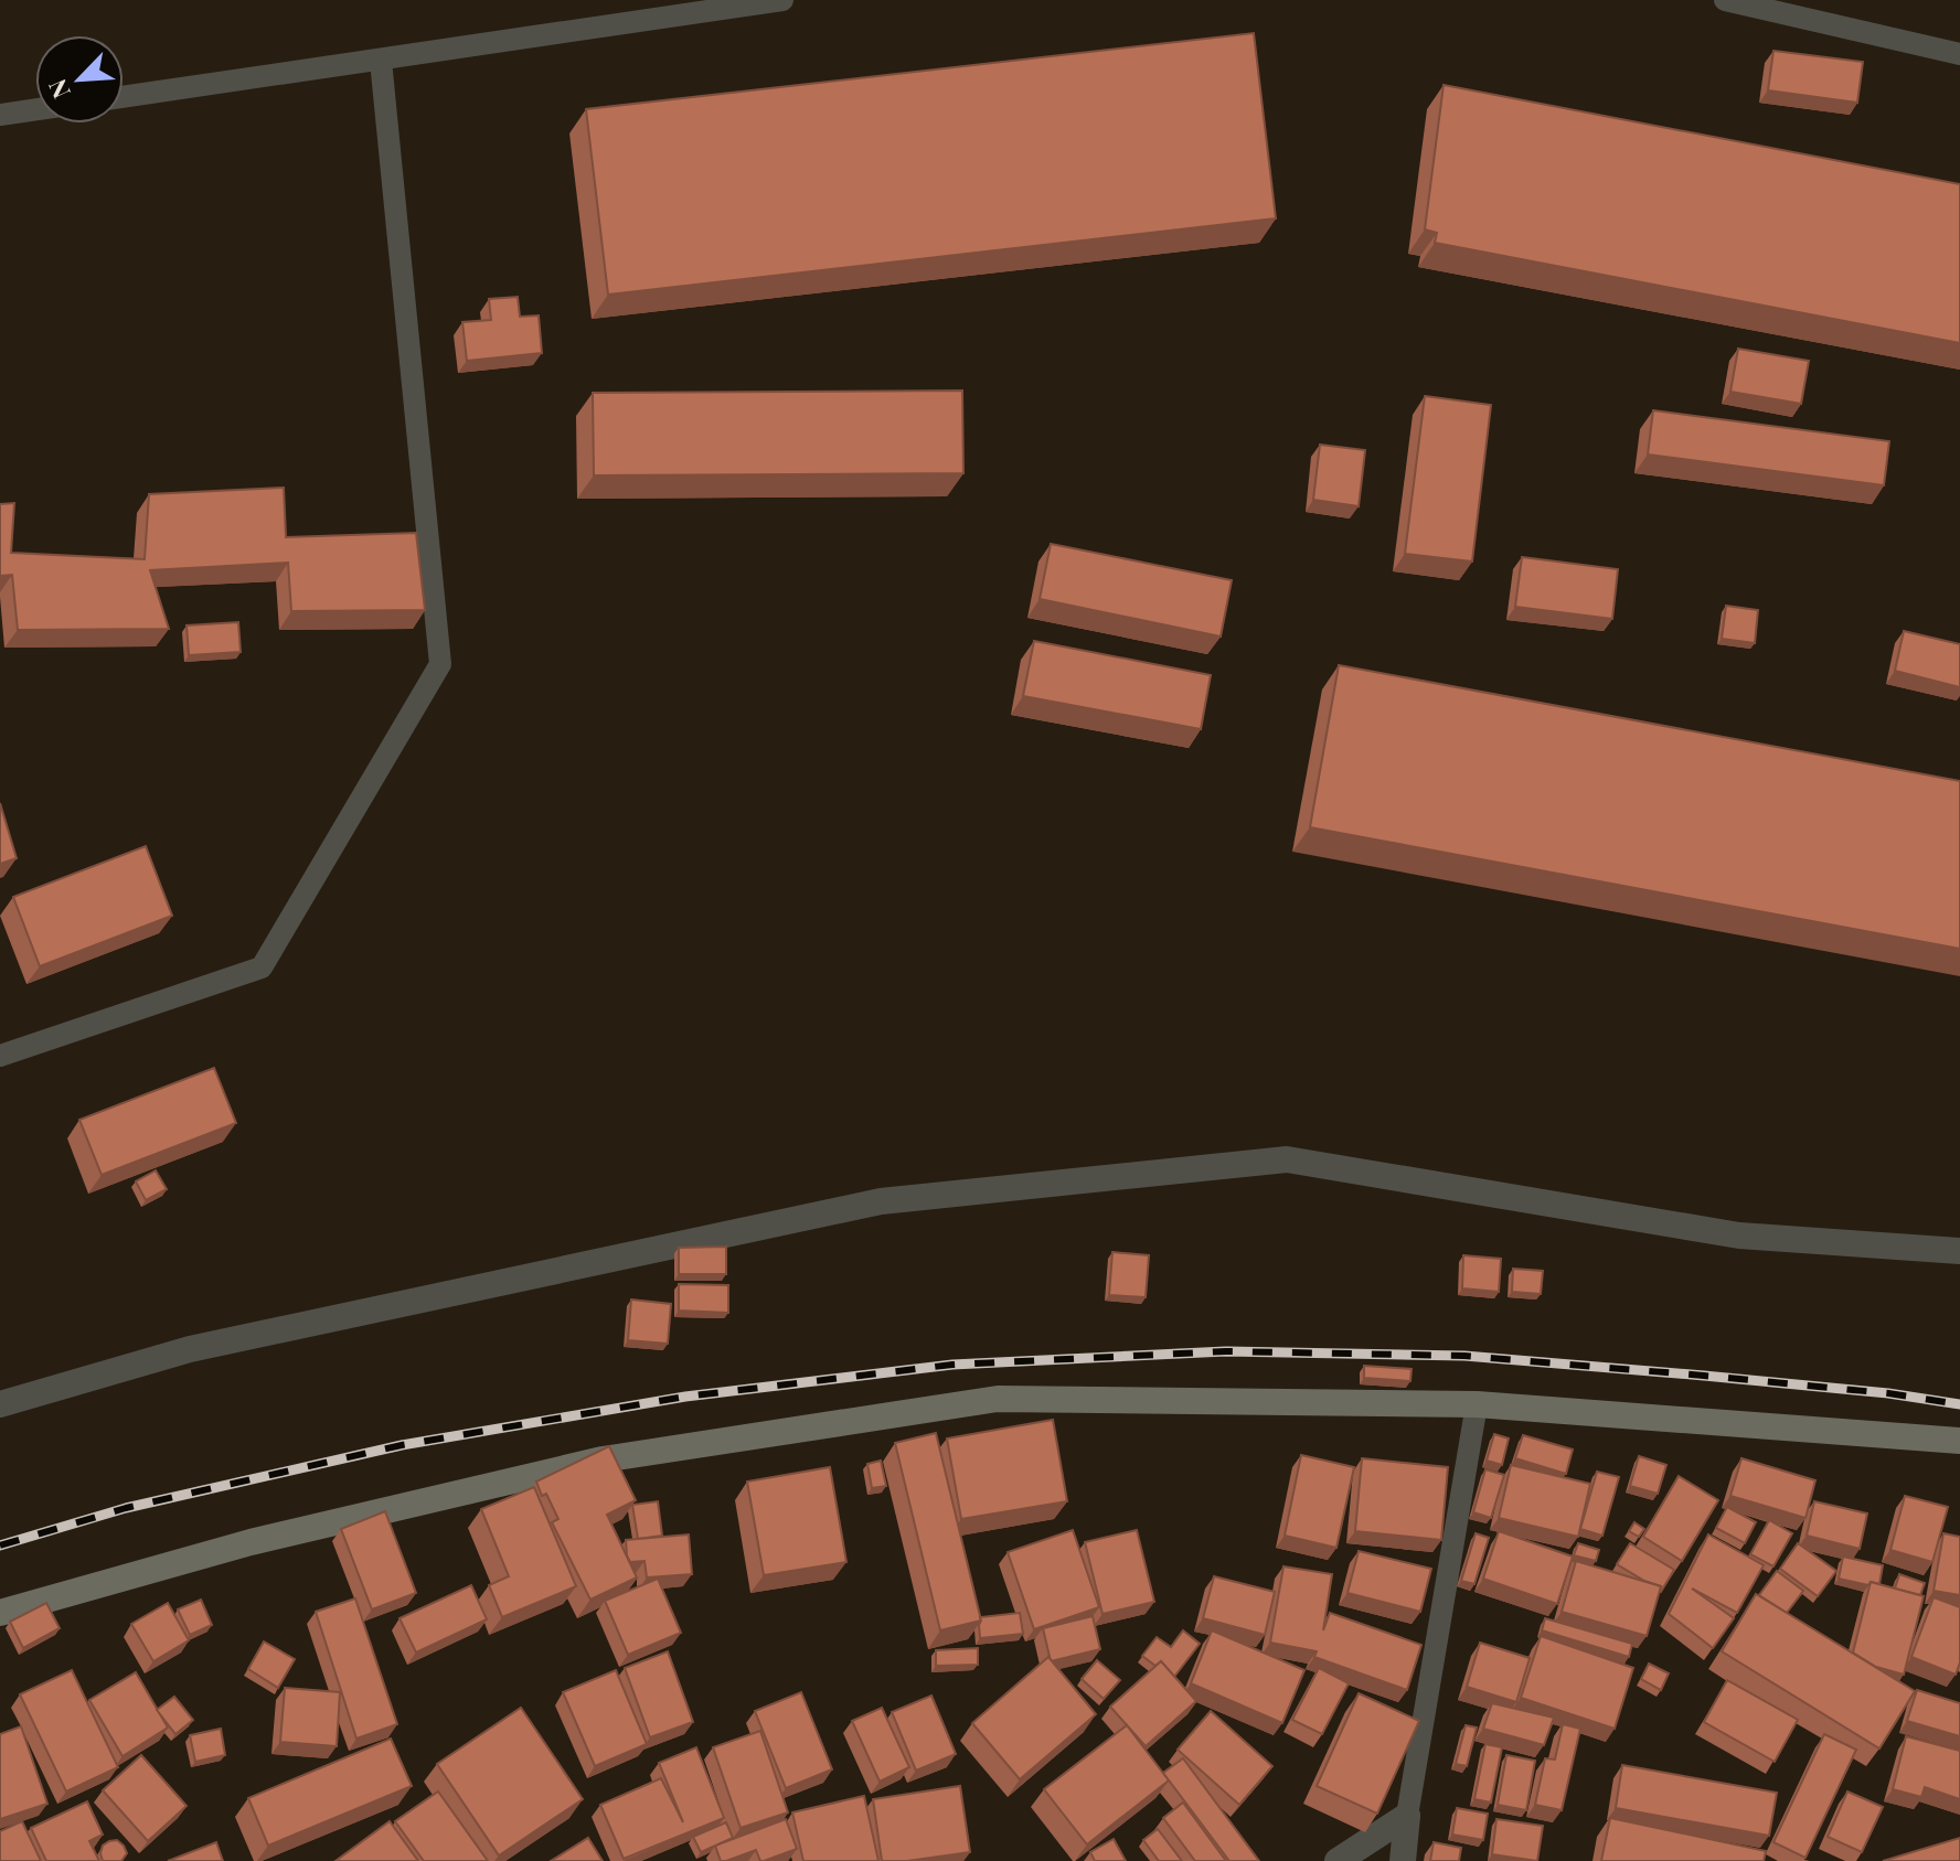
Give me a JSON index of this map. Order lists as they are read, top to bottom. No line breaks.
{"north":"bottom left"}
